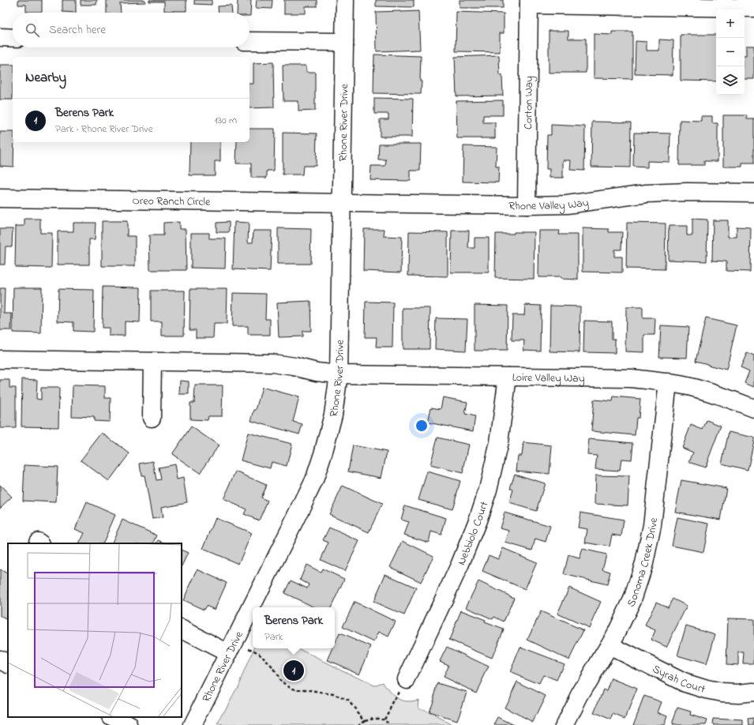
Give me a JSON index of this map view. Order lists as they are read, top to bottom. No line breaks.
{"streets":{"street":["Corton Way","Rhone River Drive","Oreo Ranch Circle","Rhone Valley Way","Loire Valley Way","Nebbiolo Court","Sonoma Creek Drive","Syrah Court"]},"crossings":[["Corton Way","Rhone Valley Way"],["Rhone River Drive","Oreo Ranch Circle"],["Rhone River Drive","Rhone Valley Way"],["Rhone River Drive","Loire Valley Way"],["Oreo Ranch Circle","Rhone Valley Way"],["Loire Valley Way","Nebbiolo Court"],["Loire Valley Way","Sonoma Creek Drive"],["Sonoma Creek Drive","Syrah Court"]],"page":{"map_buttons":["+","−"],"search":"Search here","heading":"Nearby","list":[{"mark":"1","name":"Berens Park","note":"Park · Rhone River Drive","value":"130 m"}],"popup":["Berens Park","Park"],"pins":"1"}}
